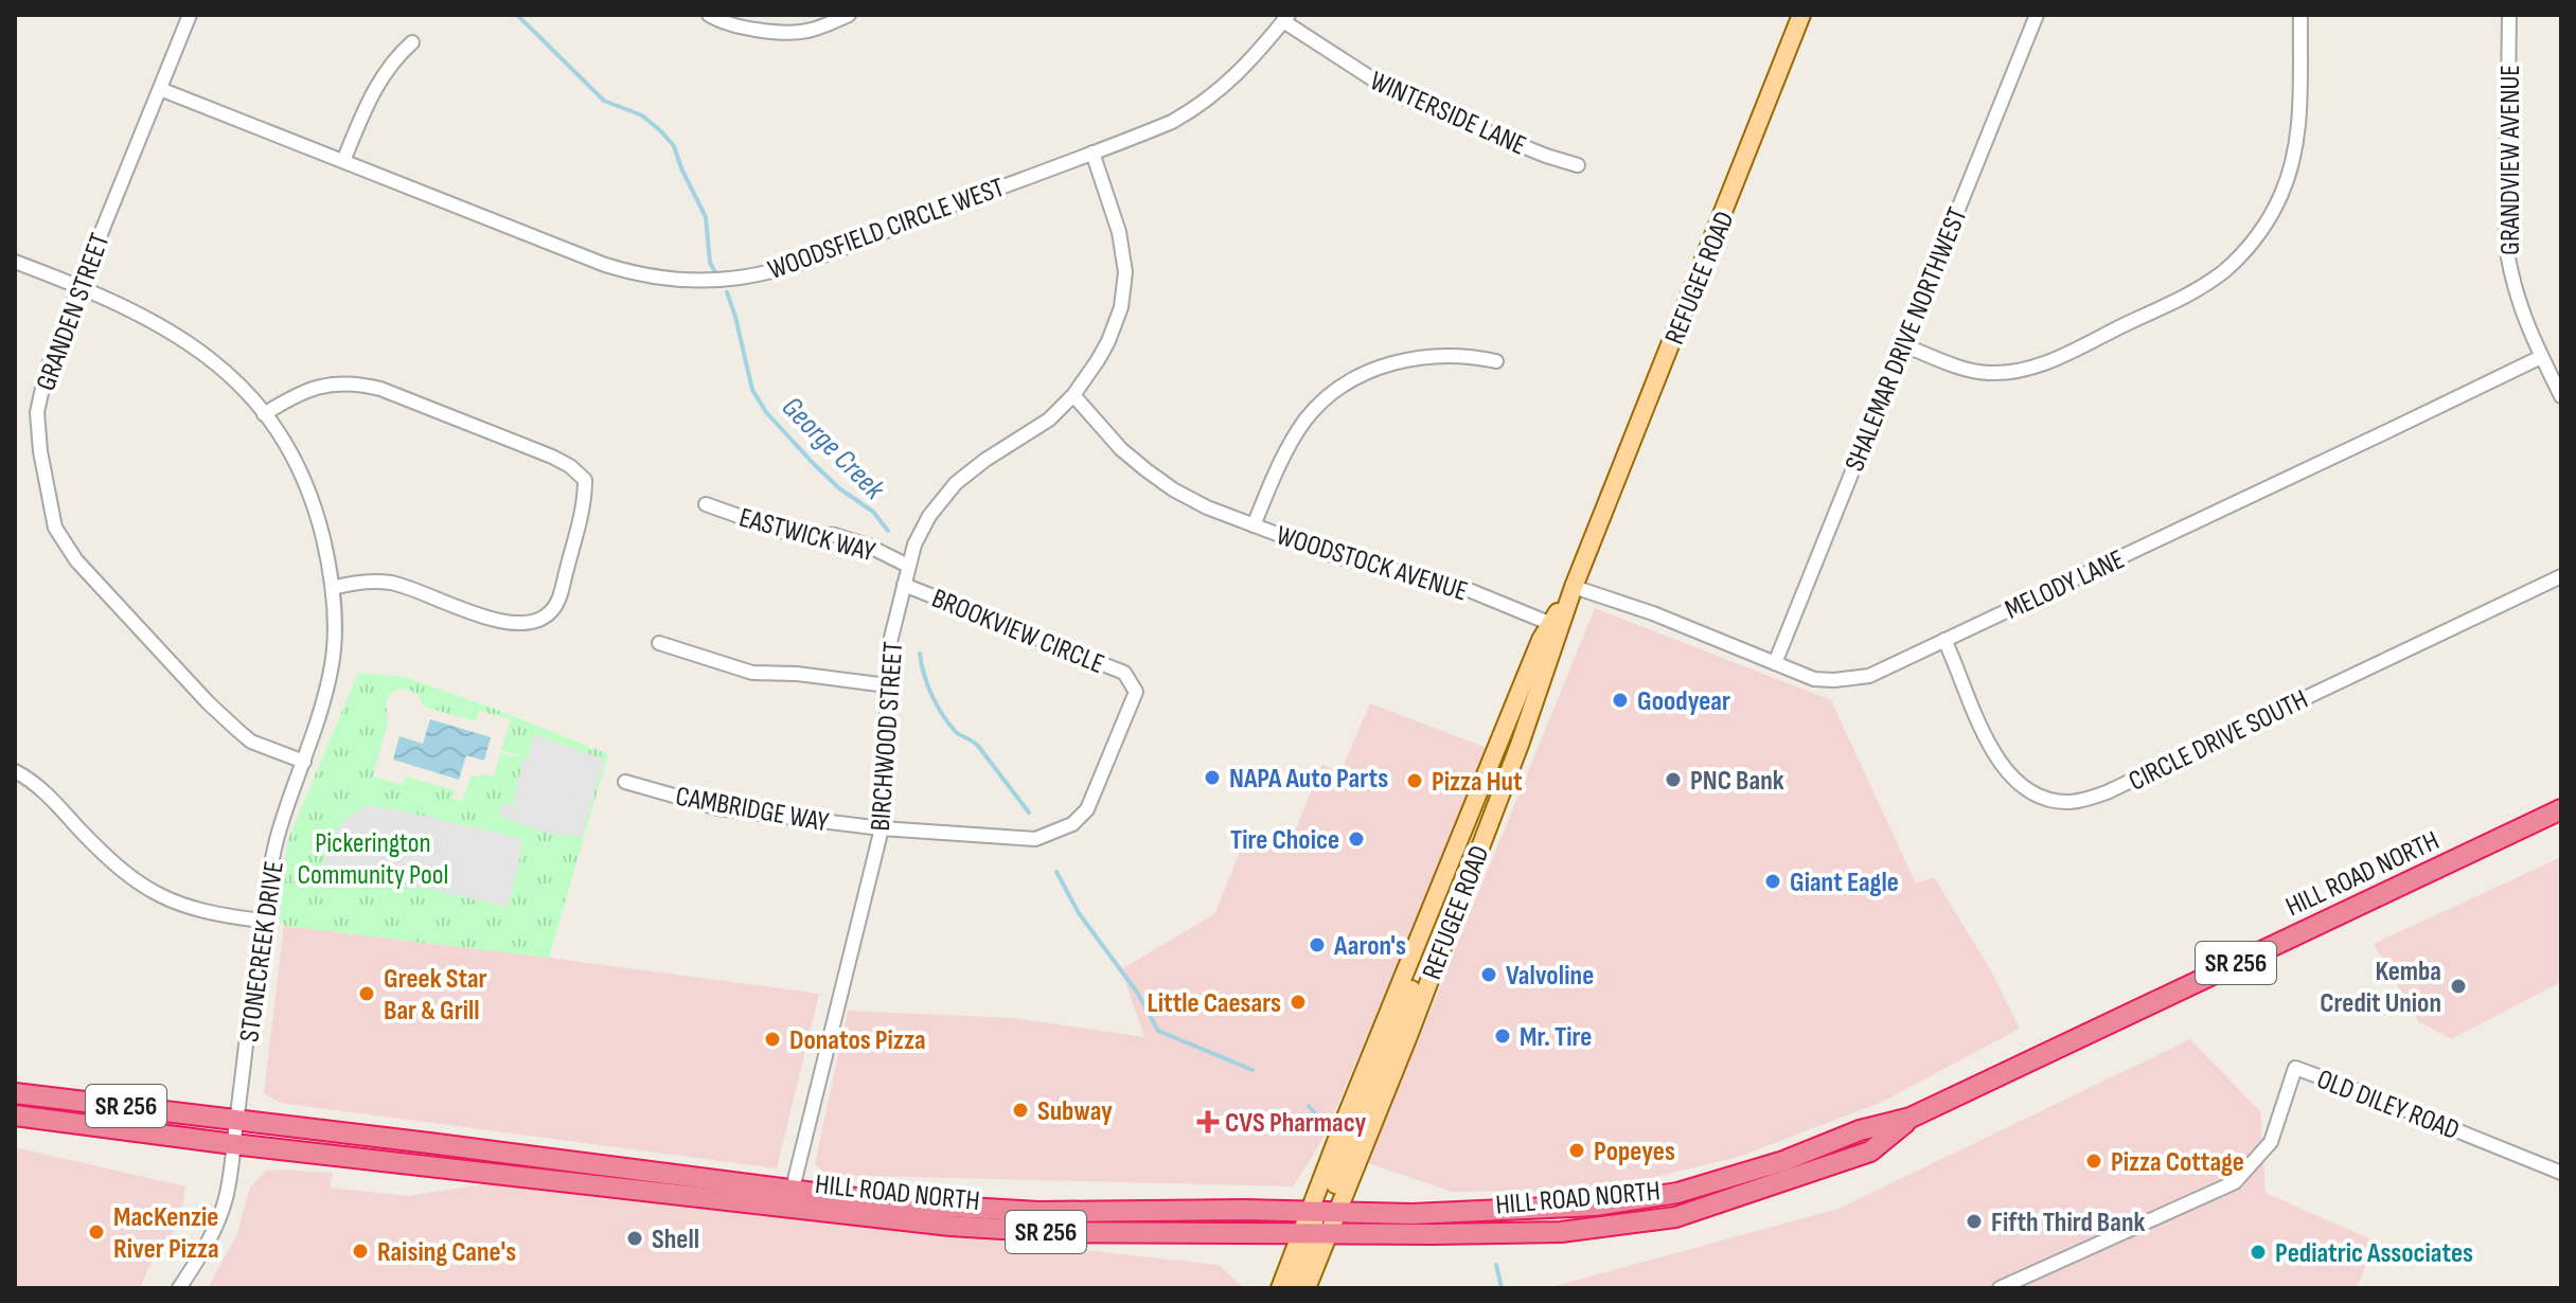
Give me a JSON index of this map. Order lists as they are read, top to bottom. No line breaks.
{"streets":{"highway":["HILL ROAD NORTH","SR 256"],"main road":["REFUGEE ROAD"],"street":["WINTERSIDE LANE","GRANDVIEW AVENUE","WOODSFIELD CIRCLE WEST","GRANDEN STREET","SHALEMAR DRIVE NORTHWEST","EASTWICK WAY","WOODSTOCK AVENUE","MELODY LANE","BROOKVIEW CIRCLE","BIRCHWOOD STREET","CIRCLE DRIVE SOUTH","CAMBRIDGE WAY","STONECREEK DRIVE","OLD DILEY ROAD"]},"crossings":[["WINTERSIDE LANE","WOODSFIELD CIRCLE WEST"],["GRANDVIEW AVENUE","MELODY LANE"],["WOODSFIELD CIRCLE WEST","GRANDEN STREET"],["WOODSFIELD CIRCLE WEST","BIRCHWOOD STREET"],["REFUGEE ROAD","WOODSTOCK AVENUE"],["REFUGEE ROAD","MELODY LANE"],["REFUGEE ROAD","HILL ROAD NORTH"],["GRANDEN STREET","STONECREEK DRIVE"],["SHALEMAR DRIVE NORTHWEST","MELODY LANE"],["EASTWICK WAY","BIRCHWOOD STREET"],["WOODSTOCK AVENUE","BIRCHWOOD STREET"],["MELODY LANE","CIRCLE DRIVE SOUTH"],["BROOKVIEW CIRCLE","BIRCHWOOD STREET"],["BROOKVIEW CIRCLE","CAMBRIDGE WAY"],["BIRCHWOOD STREET","CAMBRIDGE WAY"],["BIRCHWOOD STREET","HILL ROAD NORTH"],["HILL ROAD NORTH","STONECREEK DRIVE"]],"water":["George Creek"],"parks":["Pickerington Community Pool"],"places":{"other":["Goodyear","NAPA Auto Parts","PNC Bank","Pizza Hut","Tire Choice","Giant Eagle","Aaron's","Valvoline","Kemba Credit Union","Greek Star Bar & Grill","Little Caesars","Mr. Tire","Donatos Pizza","Subway","Popeyes","Pizza Cottage","Fifth Third Bank","MacKenzie River Pizza","Shell","Raising Cane's","Pediatric Associates"],"health":["CVS Pharmacy"]}}
